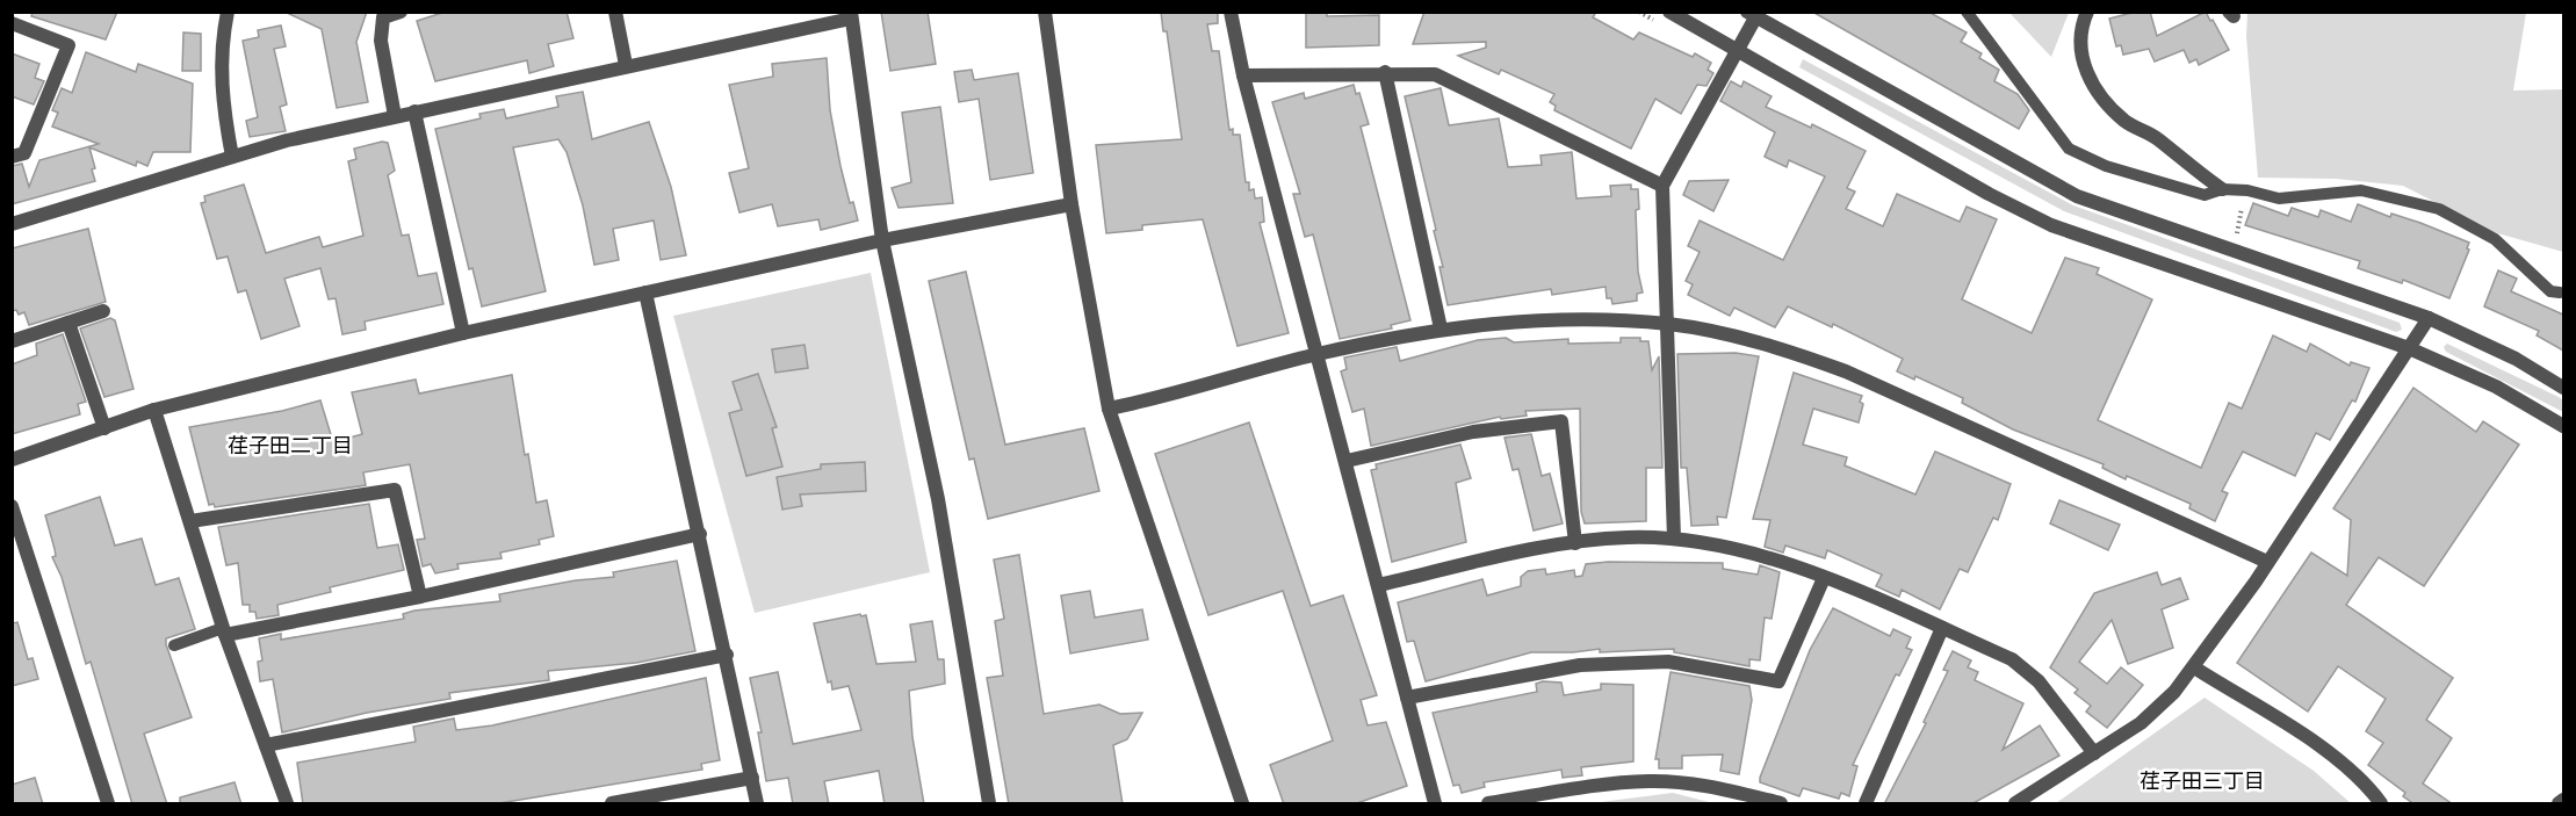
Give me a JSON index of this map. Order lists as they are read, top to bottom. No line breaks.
{"districts":["荏子田二丁目","荏子田三丁目"]}
